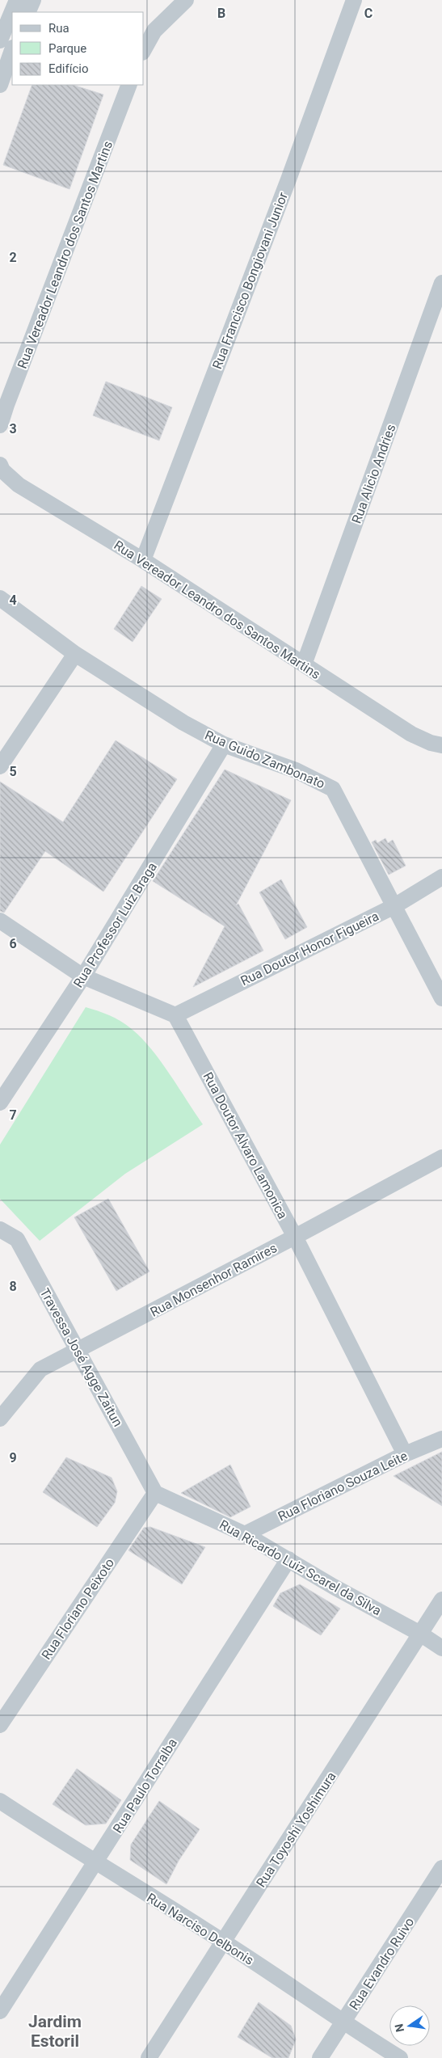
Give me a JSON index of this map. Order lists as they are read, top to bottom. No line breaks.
{"streets":{"street":["Rua Vereador Leandro dos Santos Martins","Rua Francisco Bongiovani Junior","Rua Alicio Andries","Rua Guido Zambonato","Rua Professor Luiz Braga","Rua Doutor Honor Figueira","Rua Doutor Alvaro Lamonica","Rua Monsenhor Ramires","Travessa José Agge Zaitun","Rua Floriano Souza Leite","Rua Ricardo Luiz Scarel da Silva","Rua Floriano Peixoto","Rua Paulo Torralba","Rua Toyoshi Yoshimura","Rua Narciso Delbonis","Rua Evandro Ruivo"]},"crossings":[["Rua Vereador Leandro dos Santos Martins","Rua Francisco Bongiovani Junior"],["Rua Vereador Leandro dos Santos Martins","Rua Alicio Andries"],["Rua Guido Zambonato","Rua Professor Luiz Braga"],["Rua Guido Zambonato","Rua Doutor Honor Figueira"],["Rua Doutor Honor Figueira","Rua Doutor Alvaro Lamonica"],["Rua Doutor Alvaro Lamonica","Rua Monsenhor Ramires"],["Rua Doutor Alvaro Lamonica","Rua Floriano Souza Leite"],["Rua Monsenhor Ramires","Travessa José Agge Zaitun"],["Travessa José Agge Zaitun","Rua Ricardo Luiz Scarel da Silva"],["Travessa José Agge Zaitun","Rua Floriano Peixoto"],["Rua Floriano Souza Leite","Rua Ricardo Luiz Scarel da Silva"],["Rua Ricardo Luiz Scarel da Silva","Rua Floriano Peixoto"],["Rua Ricardo Luiz Scarel da Silva","Rua Paulo Torralba"],["Rua Ricardo Luiz Scarel da Silva","Rua Toyoshi Yoshimura"],["Rua Paulo Torralba","Rua Narciso Delbonis"],["Rua Toyoshi Yoshimura","Rua Narciso Delbonis"],["Rua Narciso Delbonis","Rua Evandro Ruivo"]],"districts":["Jardim Estoril"],"legend":["Rua","Parque","Edifício"],"north":"left","grid":{"columns":["B","C"],"rows":["2","3","4","5","6","7","8","9"]}}
